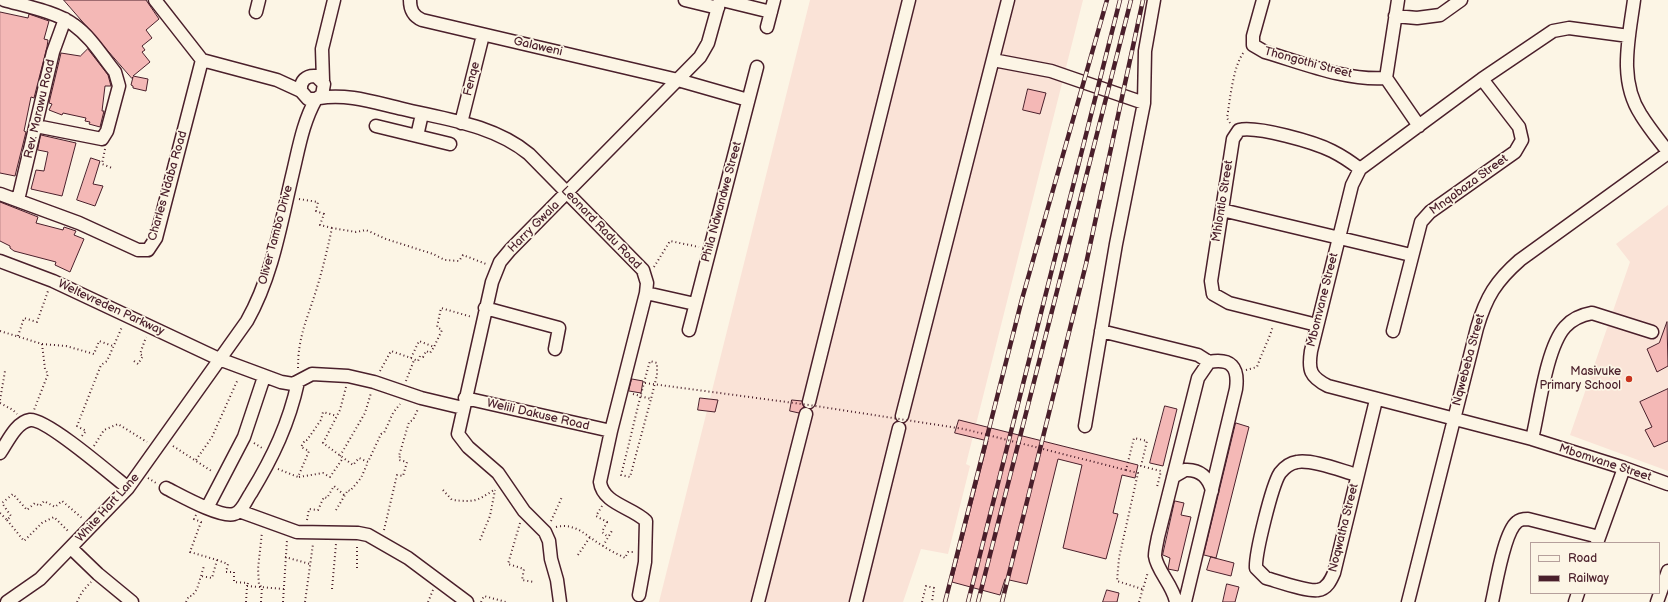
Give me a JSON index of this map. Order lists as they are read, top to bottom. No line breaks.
{"streets":{"street":["Galaweni","Thongothi Street","Fenqe","Rev. Marawu Road","Mnqabaza Street","Charles Ndaba Road","Mhlontlo Street","Phila Ndwandwe Street","Harry Gwala","Leonard Radu Road","Oliver Tambo Drive","Mbomvane Street","Weltevreden Parkway","Nqwebeba Street","Welili Dakuse Road","White Hart Lane","Noqwatha Street"]},"crossings":[["Galaweni","Fenqe"],["Galaweni","Harry Gwala"],["Fenqe","Leonard Radu Road"],["Rev. Marawu Road","Charles Ndaba Road"],["Mnqabaza Street","Mbomvane Street"],["Mhlontlo Street","Mbomvane Street"],["Harry Gwala","Leonard Radu Road"],["Harry Gwala","Welili Dakuse Road"],["Leonard Radu Road","Oliver Tambo Drive"],["Leonard Radu Road","Welili Dakuse Road"],["Oliver Tambo Drive","Weltevreden Parkway"],["Oliver Tambo Drive","White Hart Lane"],["Mbomvane Street","Nqwebeba Street"],["Mbomvane Street","Noqwatha Street"],["Weltevreden Parkway","Welili Dakuse Road"],["Weltevreden Parkway","White Hart Lane"]],"places":["Masivuke Primary School"],"legend":["Road","Railway"]}
